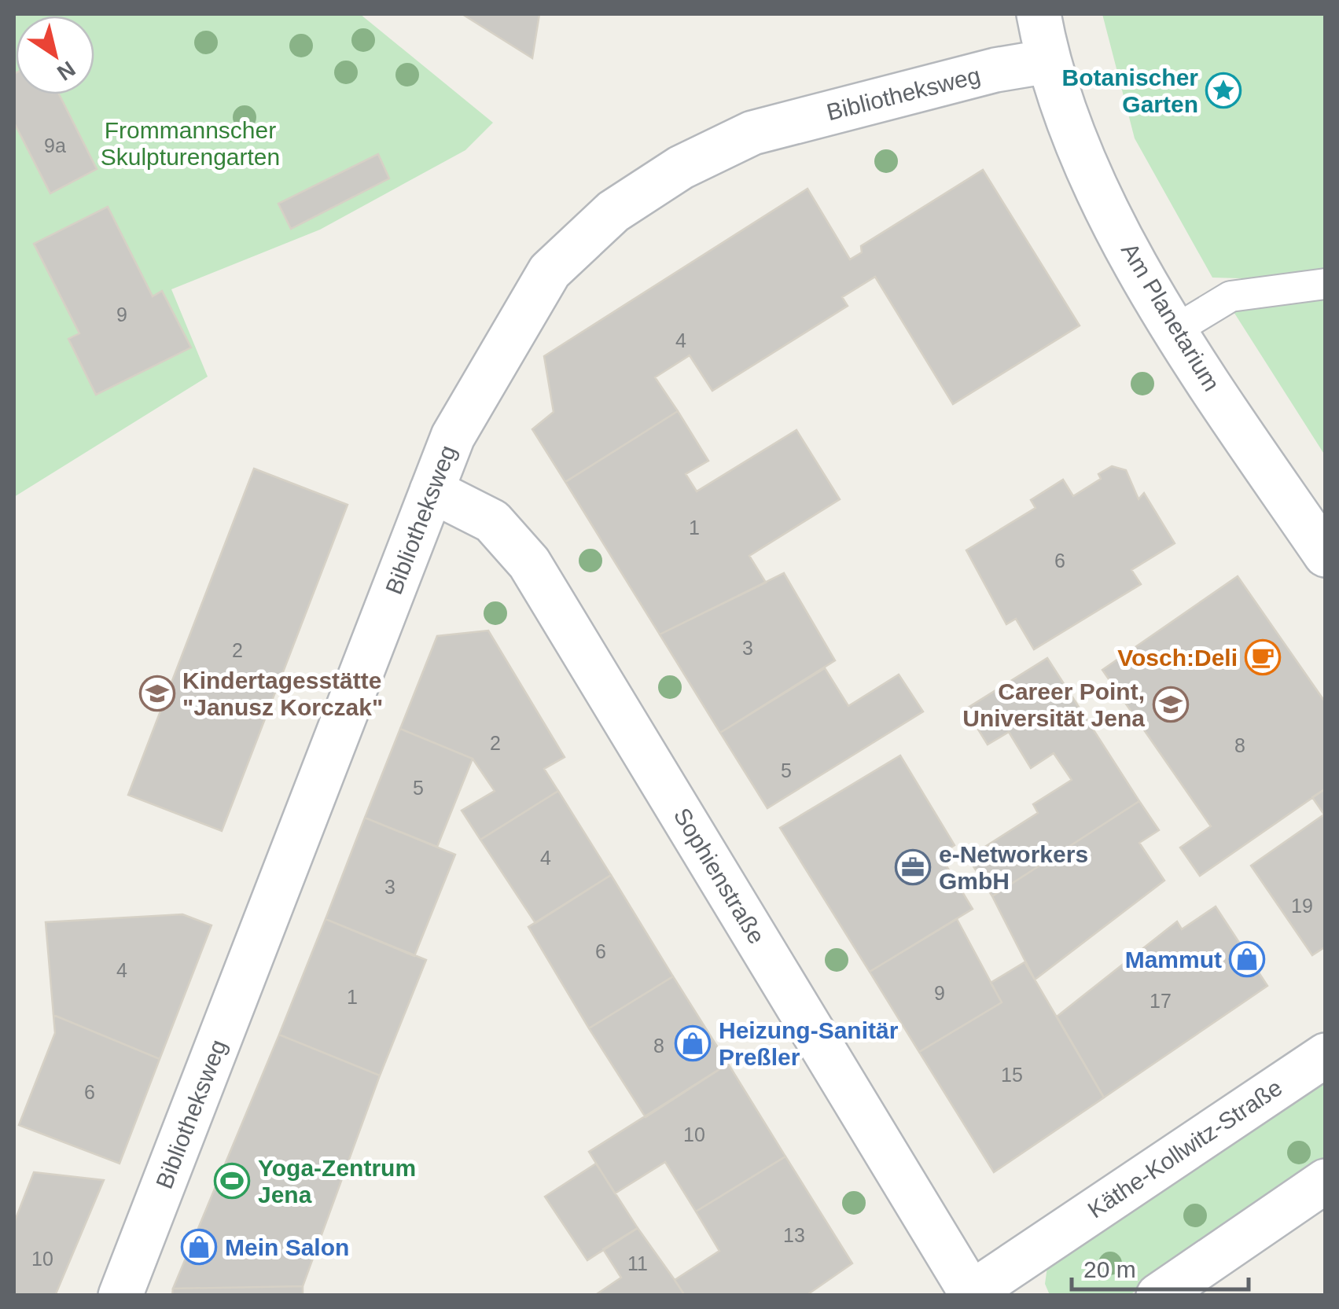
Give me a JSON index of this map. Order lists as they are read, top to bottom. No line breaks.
{"streets":{"street":["Bibliotheksweg","Am Planetarium","Sophienstraße","Käthe-Kollwitz-Straße"]},"crossings":[["Bibliotheksweg","Am Planetarium"],["Bibliotheksweg","Sophienstraße"],["Sophienstraße","Käthe-Kollwitz-Straße"]],"parks":["Frommannscher Skulpturengarten"],"places":{"place":["Botanischer Garten"],"cafe":["Vosch:Deli"],"school or university":["Kindertagesstätte \"Janusz Korczak\"","Career Point, Universität Jena"],"office":["e-Networkers GmbH"],"shop":["Mammut","Heizung-Sanitär Preßler","Mein Salon"],"sports":["Yoga-Zentrum Jena"]},"house_numbers":["9a","9","4","1","6","3","2","2","8","5","5","4","3","19","6","4","9","1","17","8","15","6","10","13","10","11"],"scale_bar":"20 m","north":"bottom right"}
